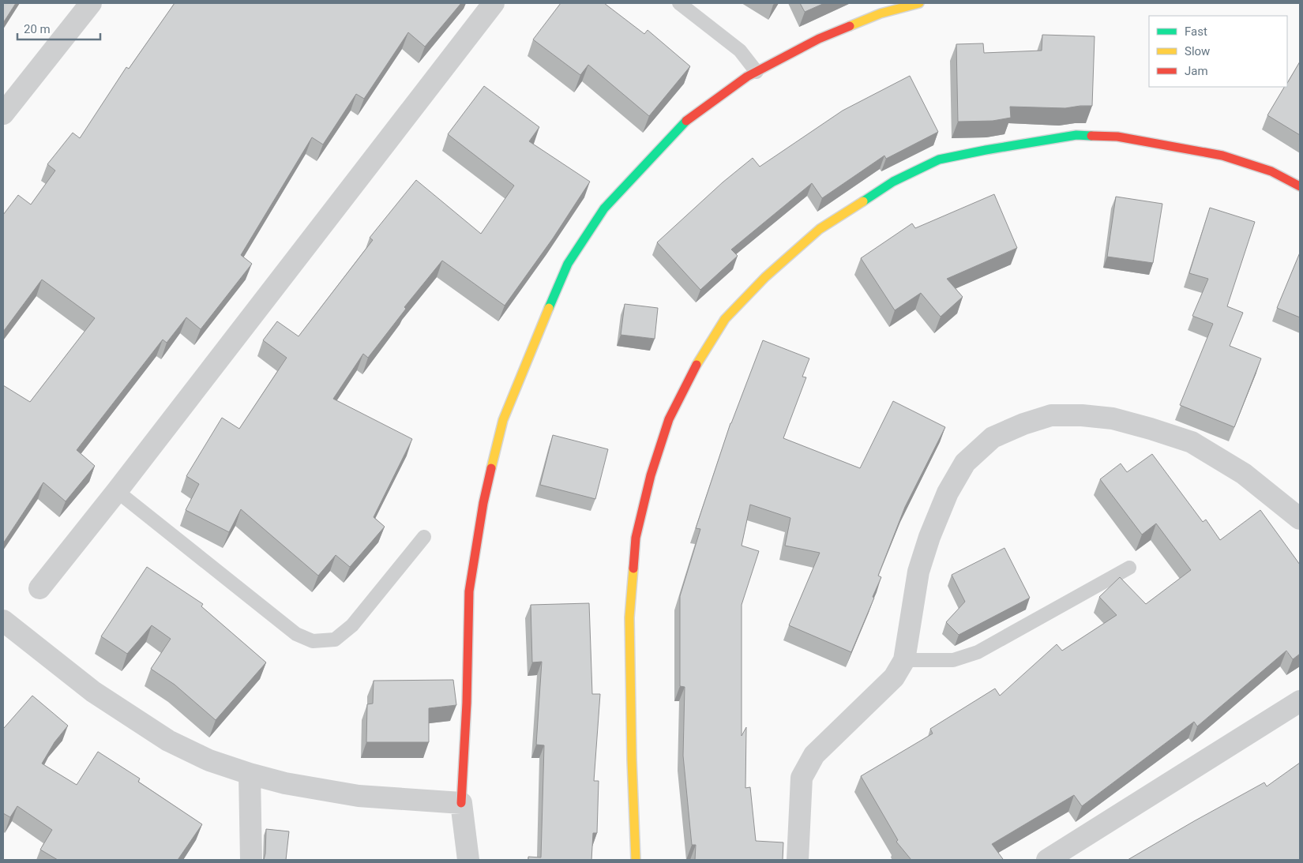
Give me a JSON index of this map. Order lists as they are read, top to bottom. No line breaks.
{"legend":["Fast","Slow","Jam"],"scale_bar":"20 m"}
